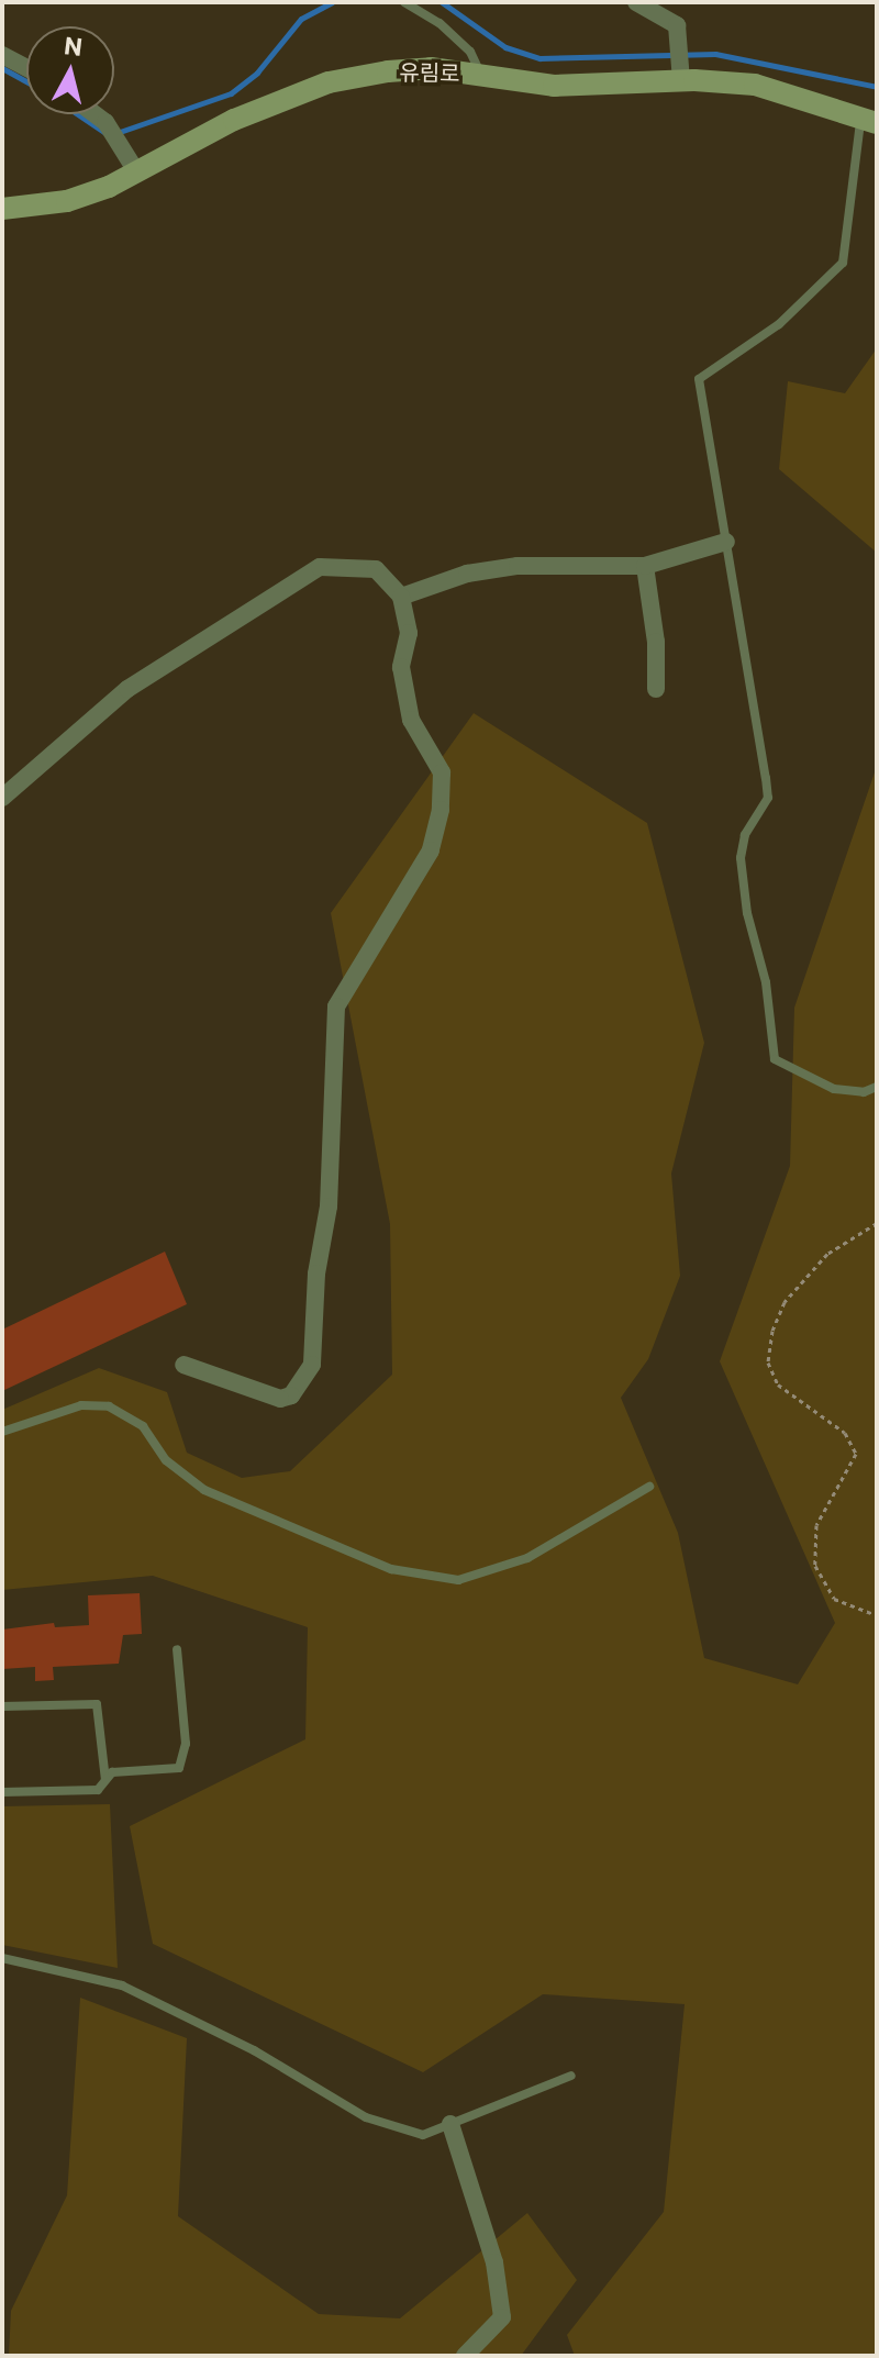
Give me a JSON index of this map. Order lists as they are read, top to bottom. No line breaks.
{"streets":{"street":["유림로"]},"north":"top"}
